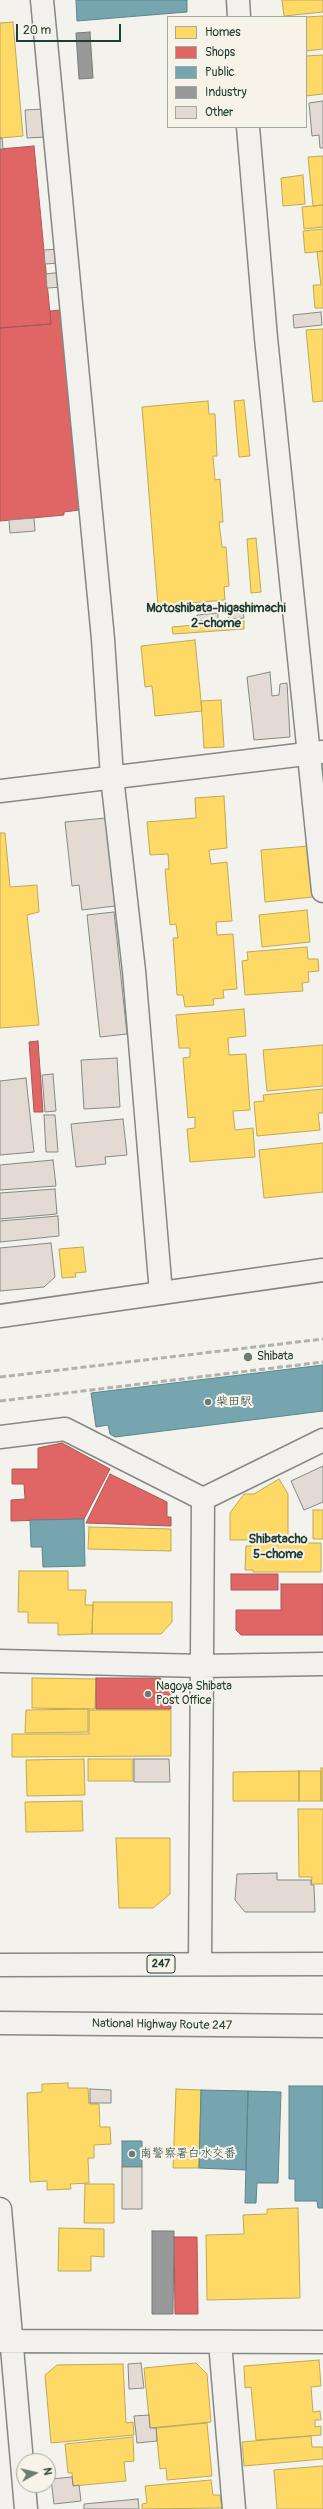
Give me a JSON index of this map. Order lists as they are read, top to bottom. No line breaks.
{"streets":{"main road":["247","National Highway Route 247"]},"districts":["Motoshibata-higashimachi 2-chome","Shibatacho 5-chome"],"places":["Shibata","柴田駅","Nagoya Shibata Post Office","南警察署白水交番"],"legend":["Homes","Shops","Public","Industry","Other"],"scale_bar":"20 m","north":"right"}
